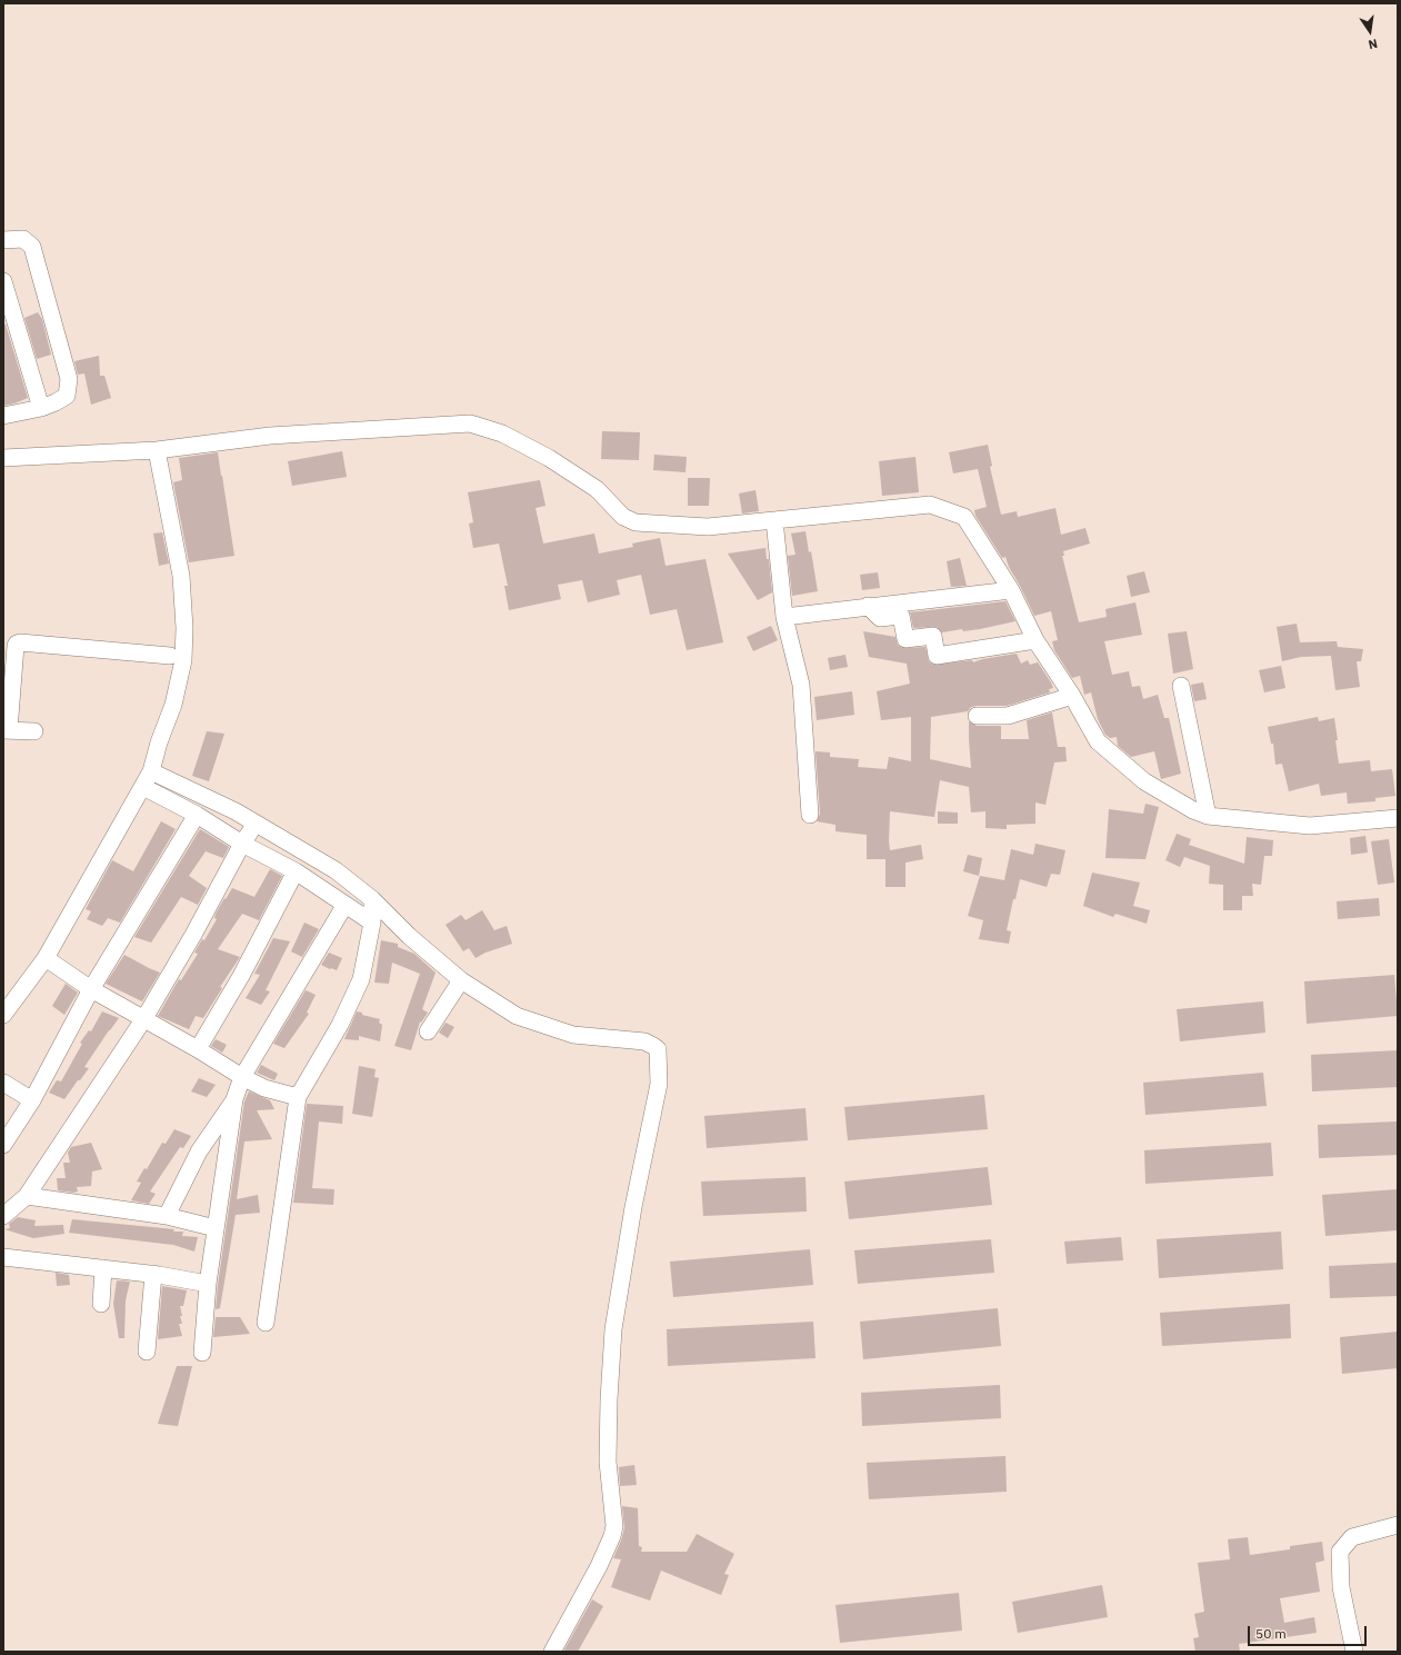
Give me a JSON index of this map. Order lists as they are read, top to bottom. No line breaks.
{"scale_bar":"50 m","north":"bottom"}
